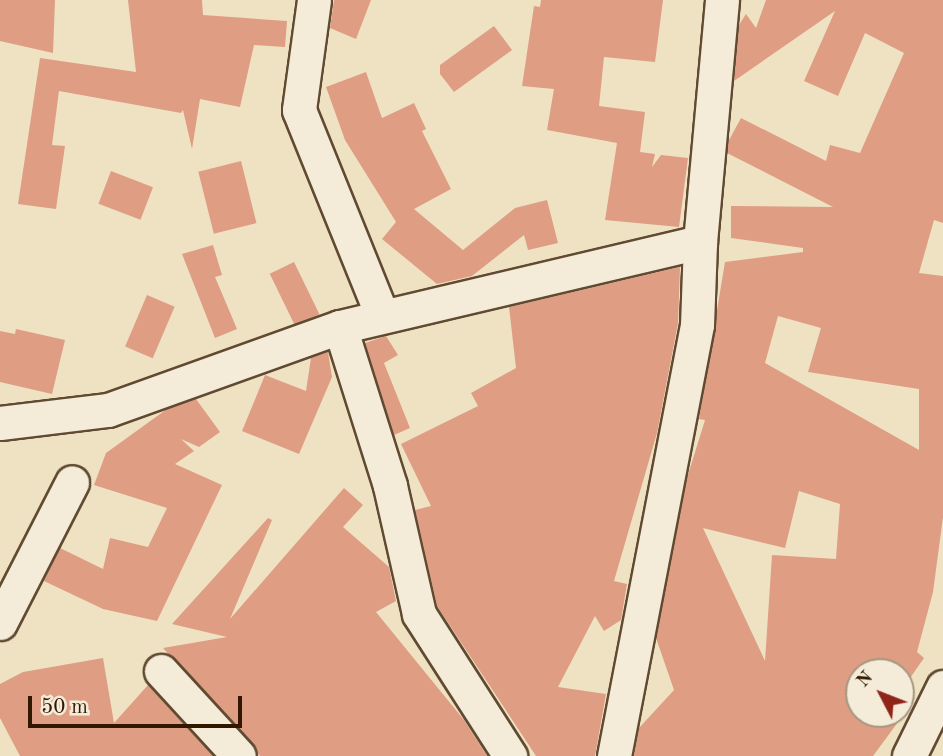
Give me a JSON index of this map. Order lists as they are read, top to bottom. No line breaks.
{"scale_bar":"50 m","north":"top left"}
